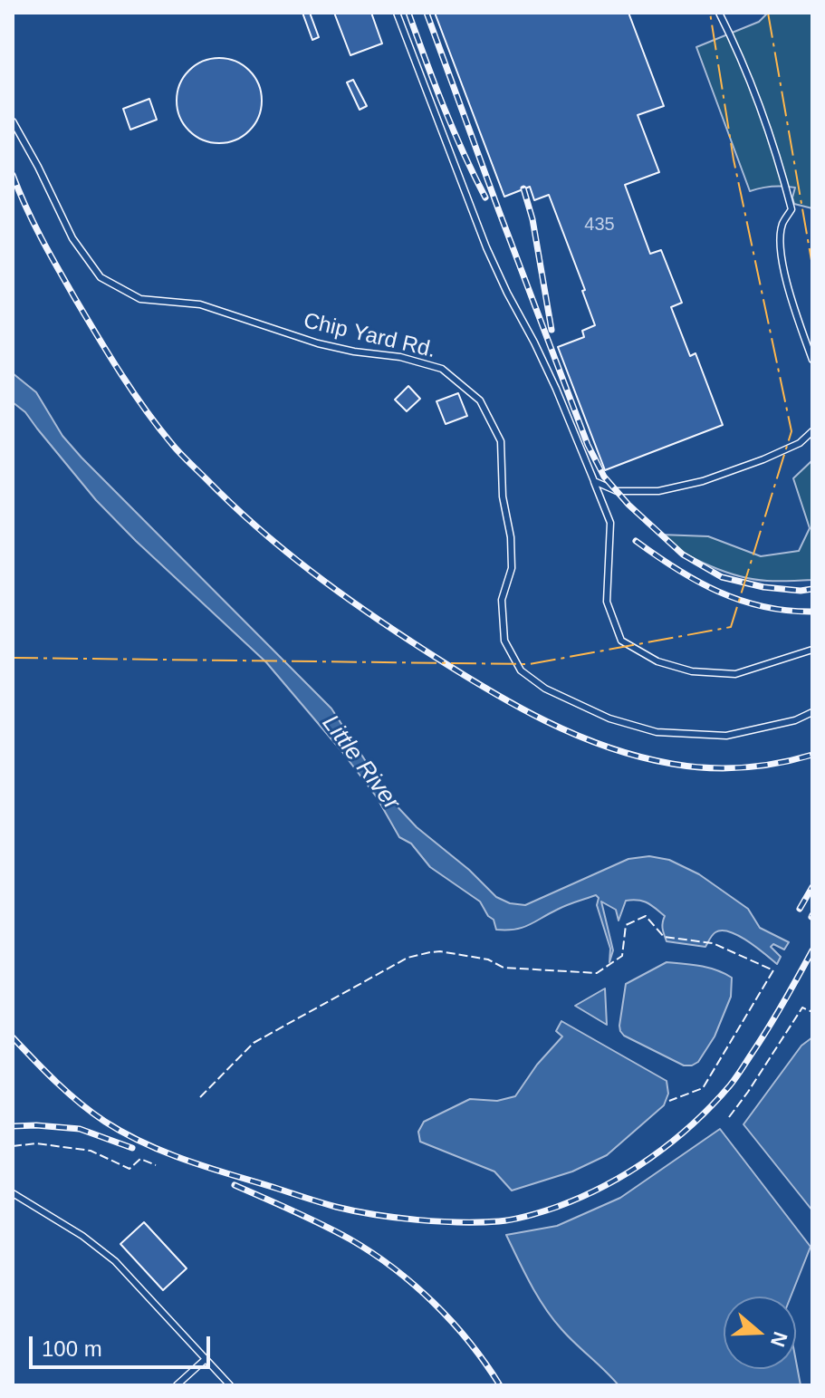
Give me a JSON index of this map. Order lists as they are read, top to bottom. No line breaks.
{"streets":{"lane":["Chip Yard Rd."]},"water":["Little River"],"house_numbers":["435"],"scale_bar":"100 m","north":"right"}
